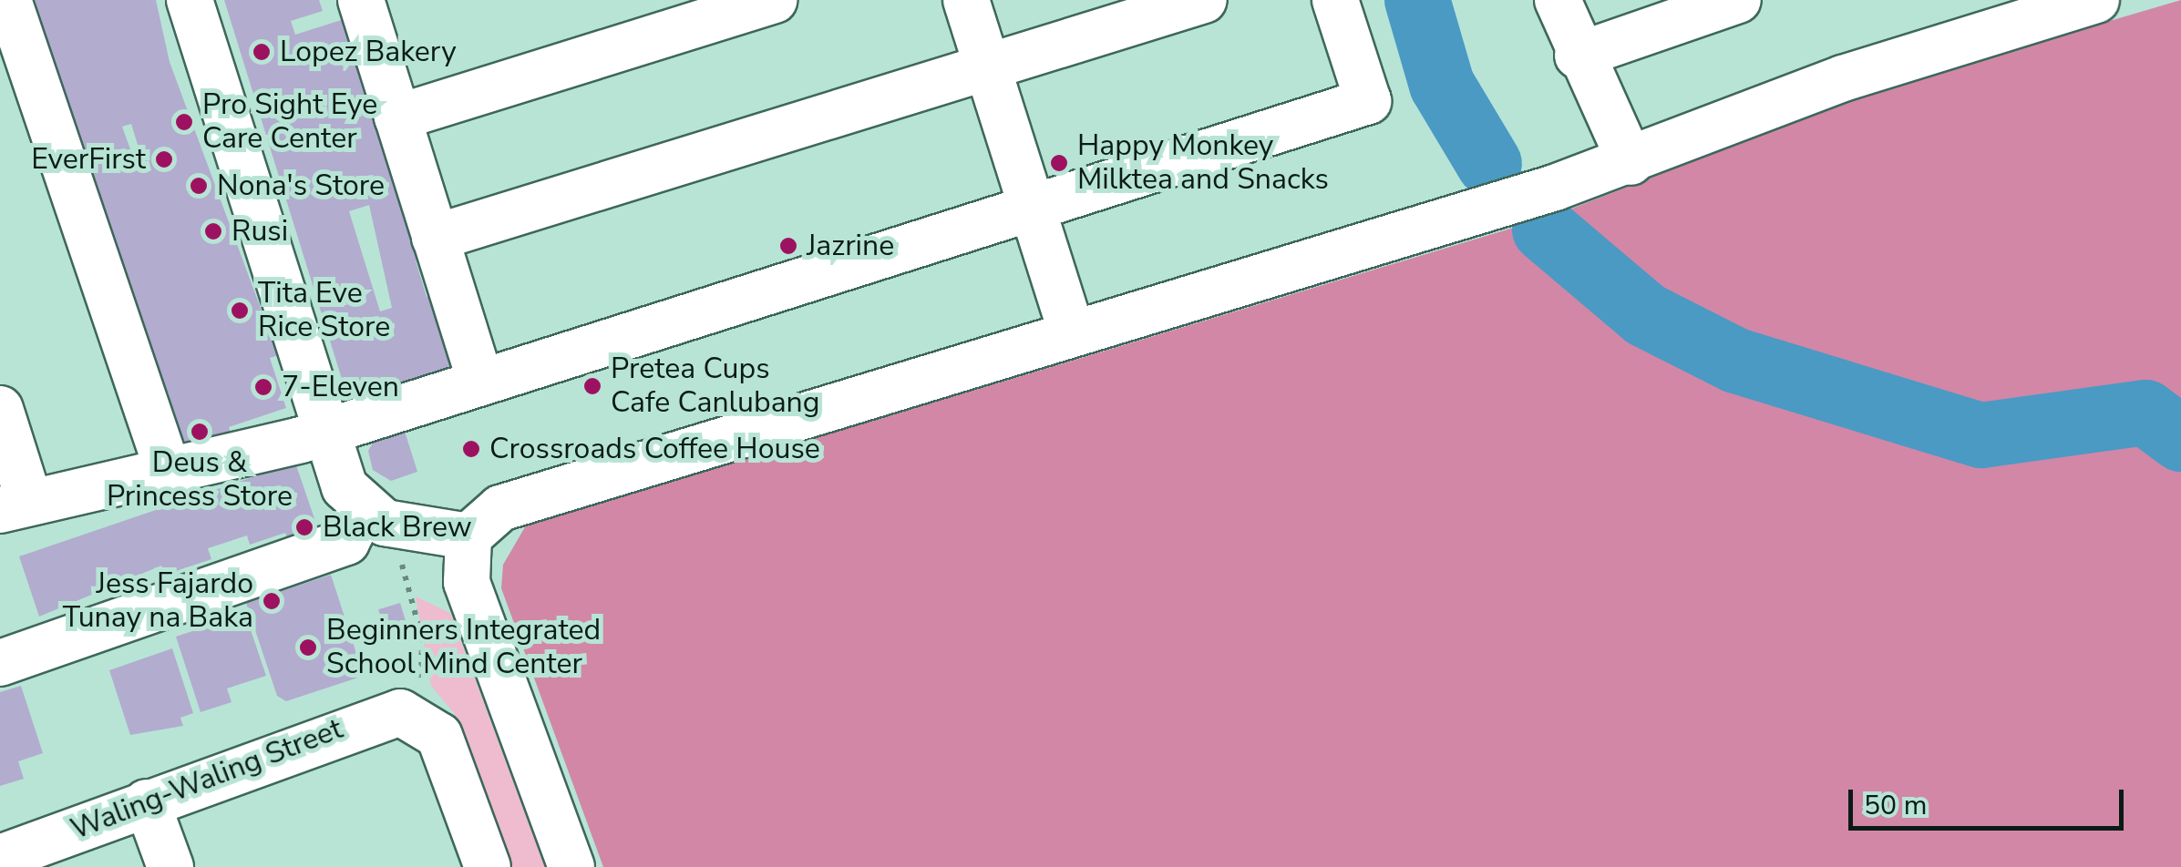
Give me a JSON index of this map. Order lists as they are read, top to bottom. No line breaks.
{"streets":{"street":["Waling-Waling Street"]},"places":["Lopez Bakery","Pro Sight Eye Care Center","EverFirst","Happy Monkey Milktea and Snacks","Nona's Store","Rusi","Jazrine","Tita Eve Rice Store","Pretea Cups Cafe Canlubang","7-Eleven","Deus & Princess Store","Crossroads Coffee House","Black Brew","Jess Fajardo Tunay na Baka","Beginners Integrated School Mind Center"],"scale_bar":"50 m"}
